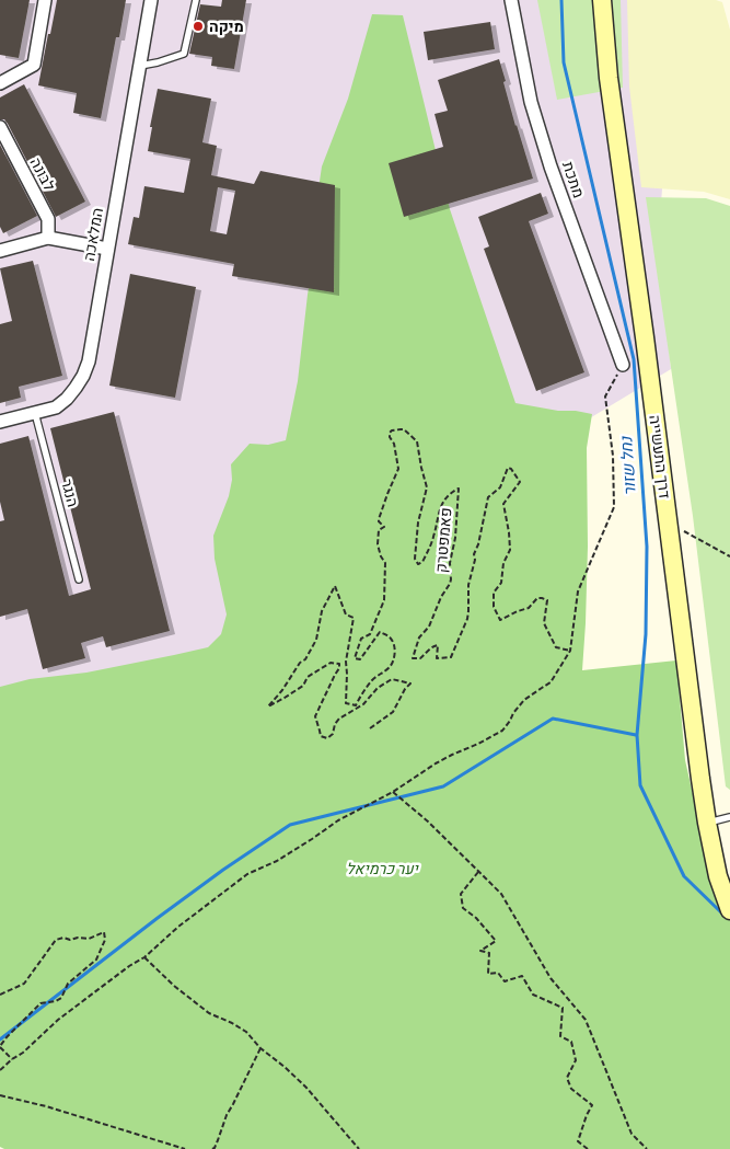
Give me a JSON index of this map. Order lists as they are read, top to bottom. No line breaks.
{"streets":{"street":["לבונה","מתכת","המלאכה","דרך התעשייה"],"lane":["הנגר"],"path":["פאמפטרק"]},"crossings":[["המלאכה","הנגר"]],"water":["נחל שזור"],"parks":["יער כרמיאל"],"places":["מיקה"]}
